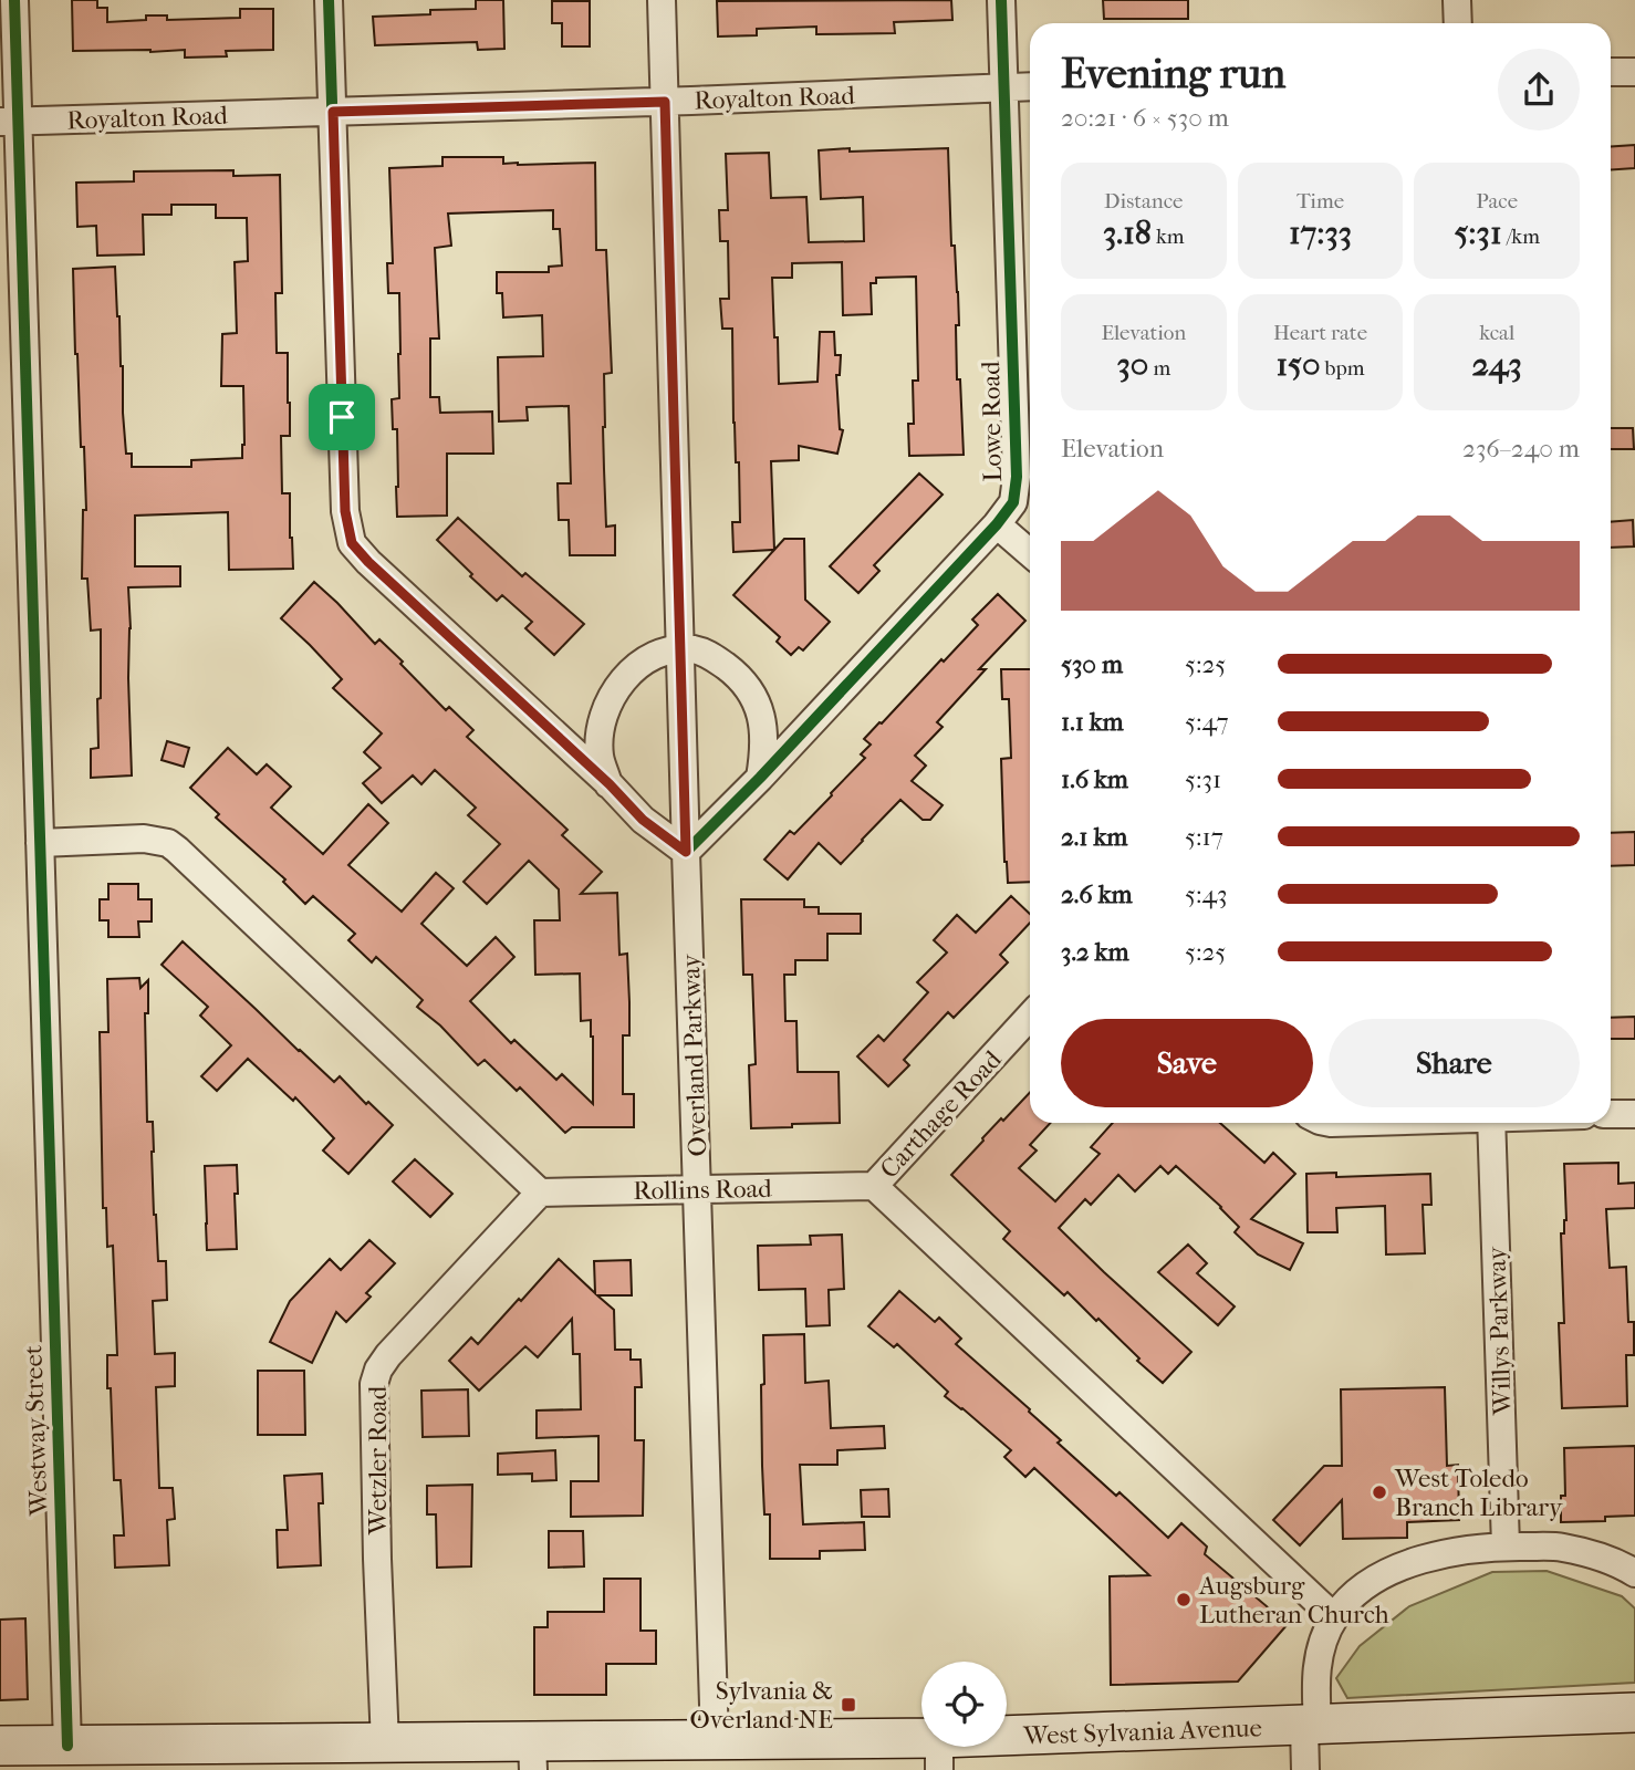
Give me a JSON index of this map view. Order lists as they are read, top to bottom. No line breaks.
{"streets":{"main road":["West Sylvania Avenue"],"street":["Royalton Road","Lowe Road","Overland Parkway","Carthage Road","Rollins Road","Willys Parkway","Westway Street","Wetzler Road"]},"crossings":[["Royalton Road","Lowe Road"],["Royalton Road","Overland Parkway"],["Royalton Road","Westway Street"],["Lowe Road","Overland Parkway"],["Overland Parkway","Rollins Road"],["Overland Parkway","West Sylvania Avenue"],["Carthage Road","Rollins Road"],["Rollins Road","Wetzler Road"],["Westway Street","West Sylvania Avenue"],["Wetzler Road","West Sylvania Avenue"]],"places":{"other":["West Toledo Branch Library","Augsburg Lutheran Church"],"transit":["Sylvania & Overland NE"]},"page":{"heading":["Evening run","20:21 · 6 × 530 m"],"stats":[["Distance","3.18 km"],["Time","17:33"],["Pace","5:31 /km"],["Elevation","30 m"],["Heart rate","150 bpm"],["kcal","243"]],"chart":["Elevation","236–240 m"],"list":[{"name":"530 m","note":"5:25"},{"name":"1.1 km","note":"5:47"},{"name":"1.6 km","note":"5:31"},{"name":"2.1 km","note":"5:17"},{"name":"2.6 km","note":"5:43"},{"name":"3.2 km","note":"5:25"}],"buttons":["Save","Share"]}}
